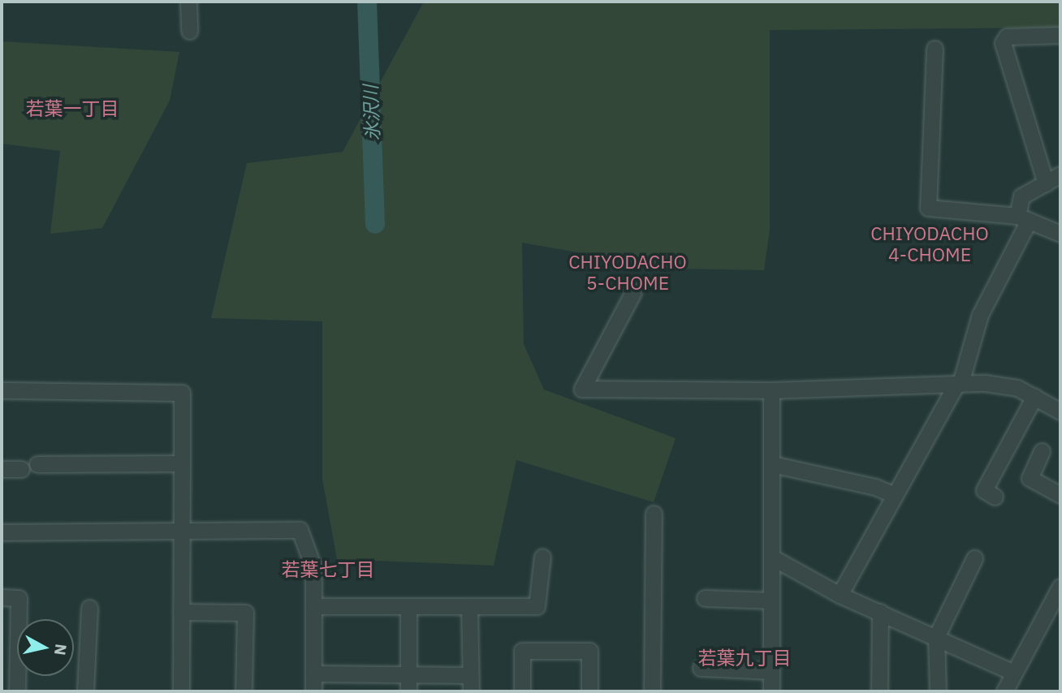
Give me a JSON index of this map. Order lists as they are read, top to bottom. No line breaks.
{"districts":["若葉一丁目","CHIYODACHO 4-CHOME","CHIYODACHO 5-CHOME","若葉七丁目","若葉九丁目"],"water":["氷沢川"],"north":"right"}
